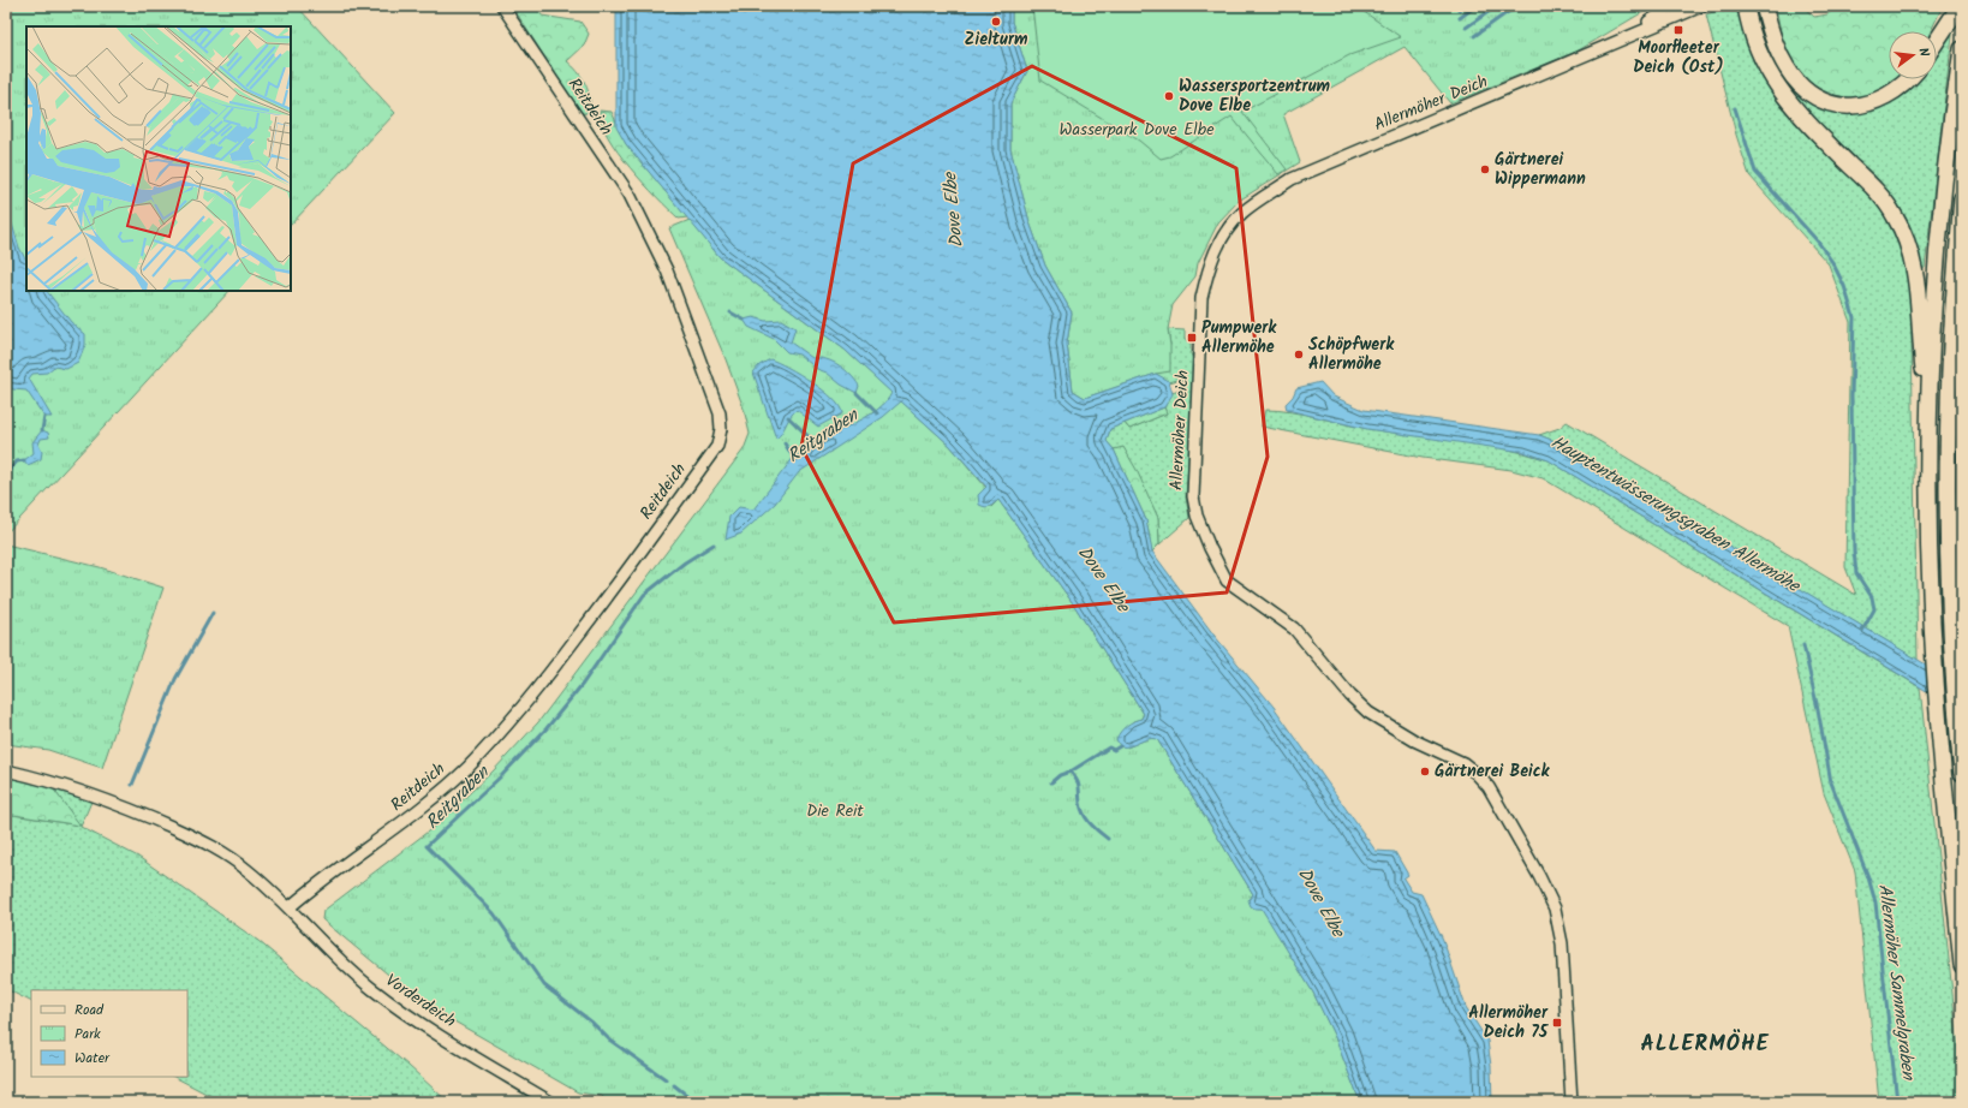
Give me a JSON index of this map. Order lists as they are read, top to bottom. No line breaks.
{"streets":{"street":["Allermöher Deich","Reitdeich","Vorderdeich"]},"crossings":[["Reitdeich","Vorderdeich"]],"districts":["ALLERMÖHE"],"water":["Dove Elbe","Reitgraben","Hauptentwässerungsgraben Allermöhe","Allermöher Sammelgraben"],"parks":["Wasserpark Dove Elbe","Die Reit"],"places":{"other":["Zielturm","Wassersportzentrum Dove Elbe","Gärtnerei Wippermann","Schöpfwerk Allermöhe","Gärtnerei Beick"],"transit":["Moorfleeter Deich (Ost)","Pumpwerk Allermöhe","Allermöher Deich 75"]},"legend":["Road","Park","Water"],"north":"right"}
